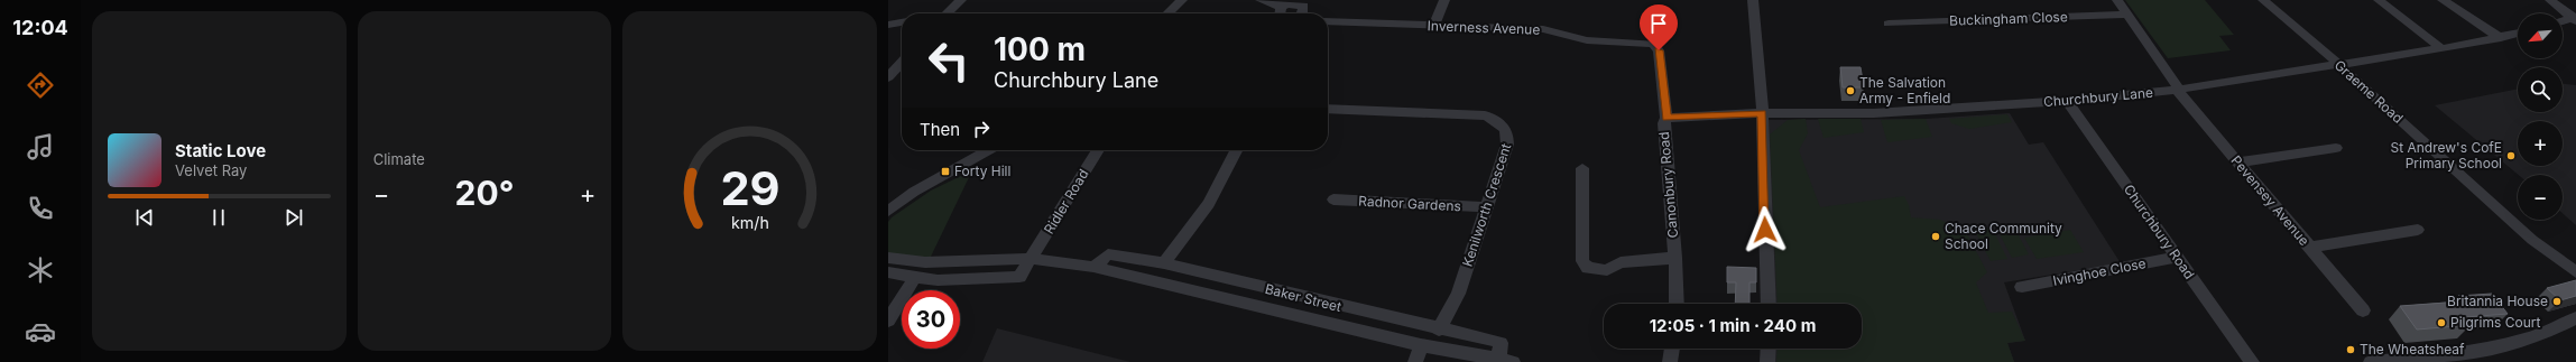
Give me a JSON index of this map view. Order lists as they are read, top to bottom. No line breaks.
{"streets":{"street":["Buckingham Close","Inverness Avenue","Graeme Road","Churchbury Lane","Canonbury Road","Pevensey Avenue","Ridler Road","Radnor Gardens","Kenilworth Crescent","Churchbury Road","Ivinghoe Close","Baker Street"]},"crossings":[["Buckingham Close","Pevensey Avenue"],["Inverness Avenue","Canonbury Road"],["Graeme Road","Churchbury Lane"],["Churchbury Lane","Canonbury Road"],["Churchbury Lane","Pevensey Avenue"],["Churchbury Lane","Churchbury Road"],["Ridler Road","Baker Street"],["Radnor Gardens","Kenilworth Crescent"],["Kenilworth Crescent","Baker Street"],["Churchbury Road","Ivinghoe Close"]],"places":{"other":["The Salvation Army - Enfield","St Andrew's CofE Primary School","Chace Community School","Britannia House","Pilgrims Court","The Wheatsheaf"],"transit":["Forty Hill"]},"north":"bottom left","page":{"tabs":"12:04","tile":"Climate","map_buttons":["+","−"],"turn":["100 m","Churchbury Lane"],"then":"Then","song":["Static Love","Velvet Ray"],"heat":["−","20°","+"],"limit":"30","trip":"12:05 · 1 min · 240 m","gauge":["29","km/h"]}}
